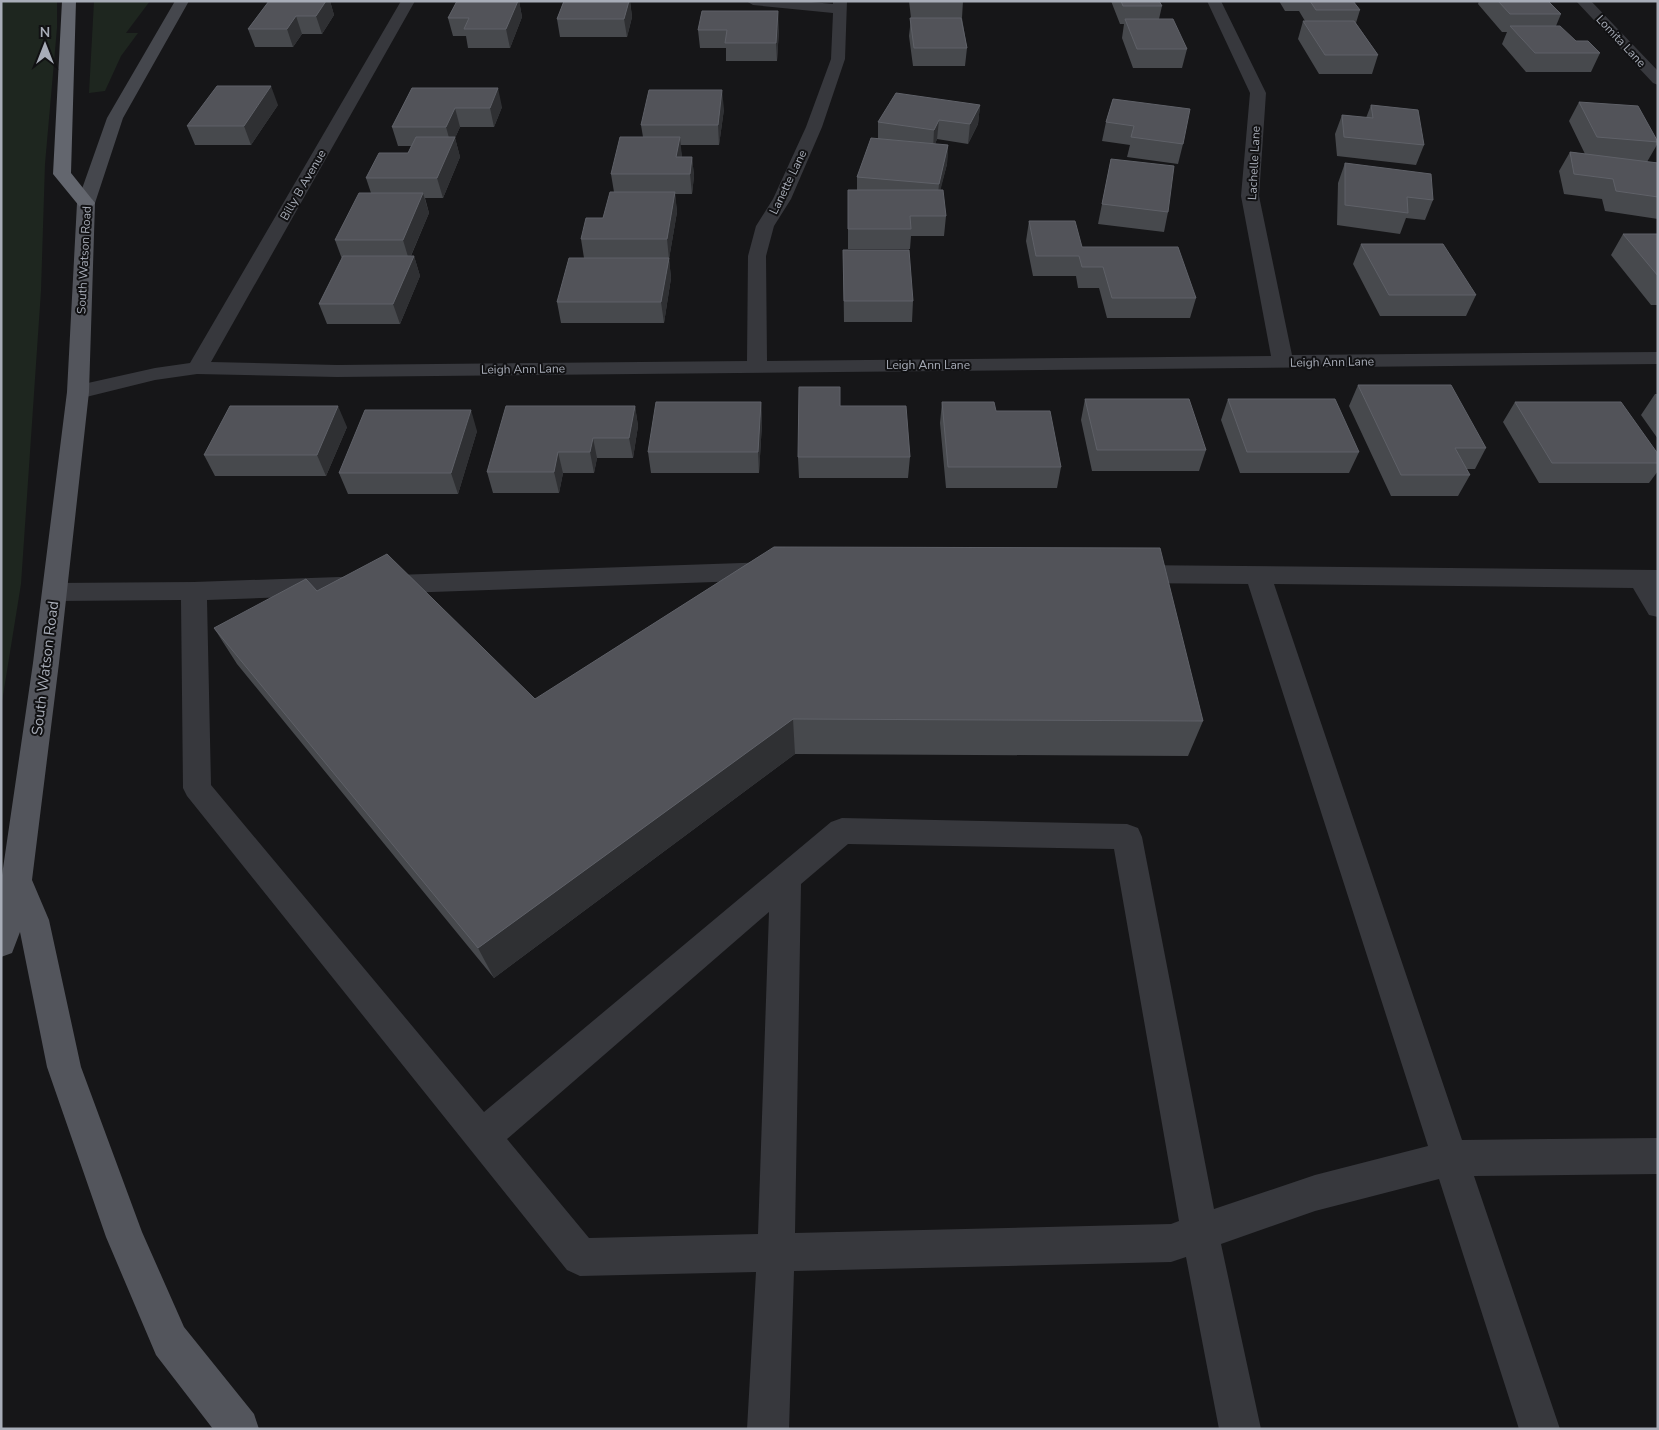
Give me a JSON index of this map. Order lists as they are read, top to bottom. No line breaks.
{"streets":{"main road":["South Watson Road"],"street":["Lomita Lane","Lachelle Lane","Lanette Lane","Billy B Avenue","Leigh Ann Lane"]},"crossings":[["Lachelle Lane","Leigh Ann Lane"],["Lanette Lane","Leigh Ann Lane"],["Billy B Avenue","Leigh Ann Lane"]],"north":"top"}
